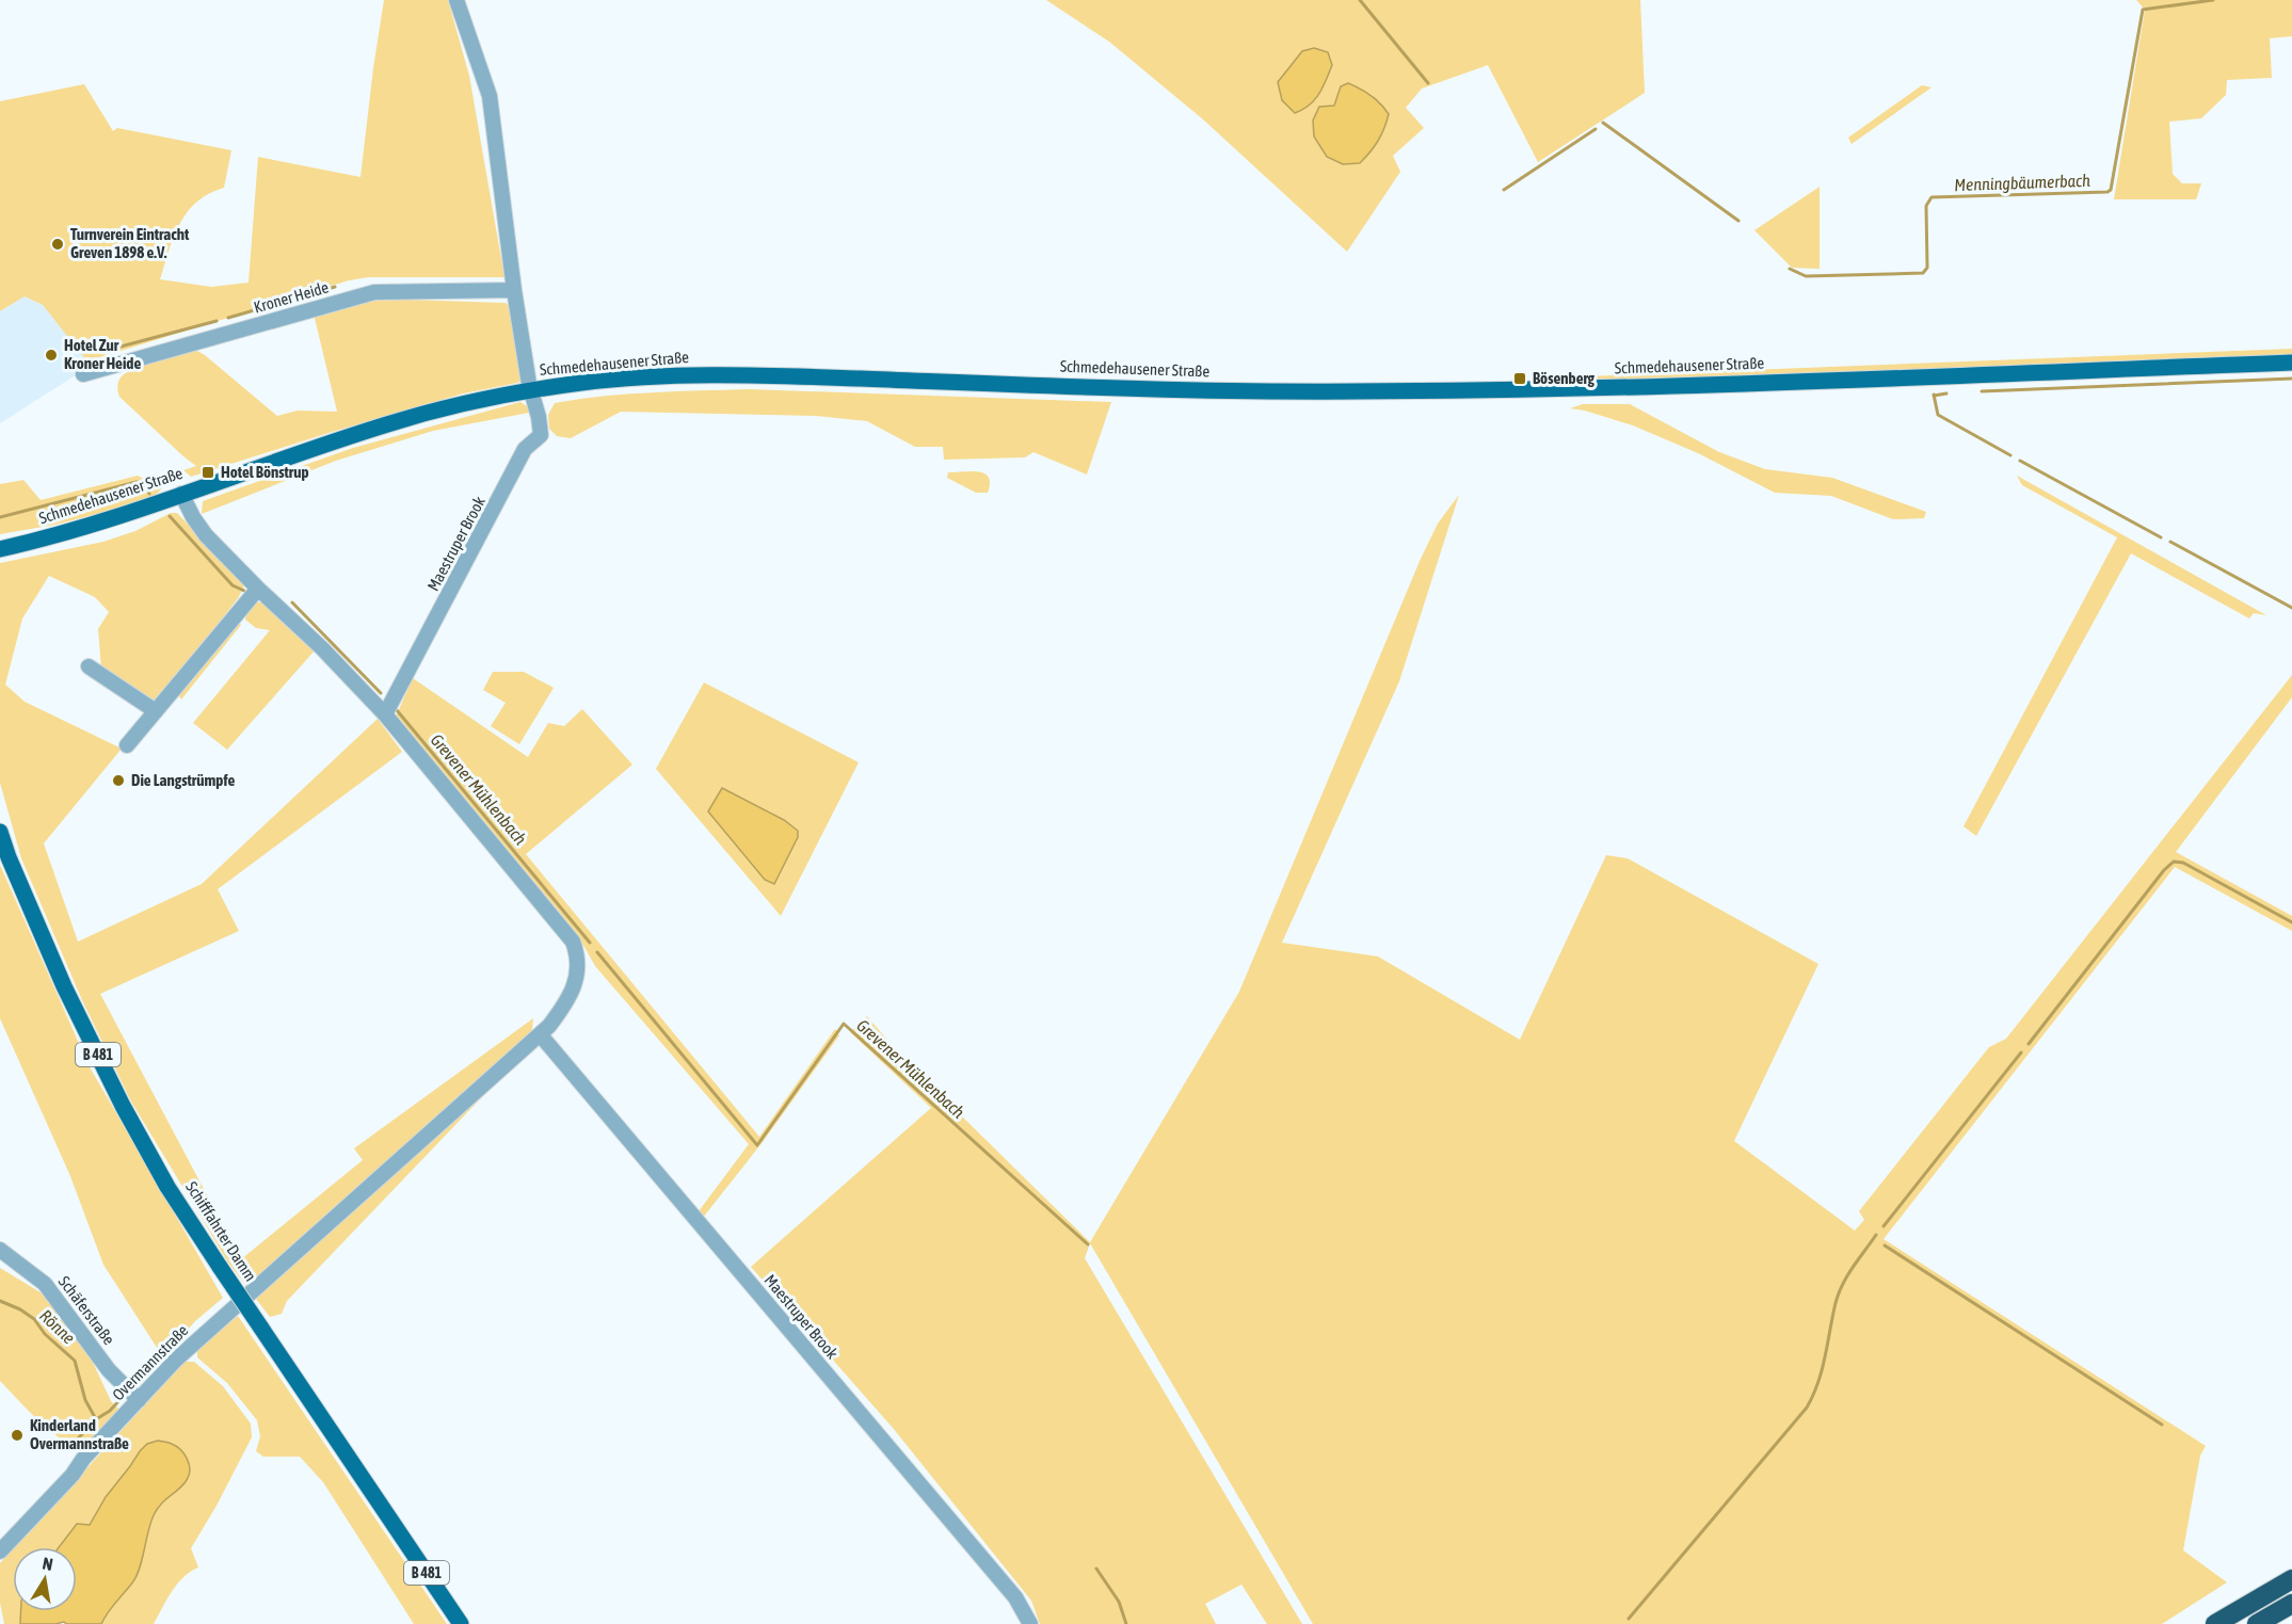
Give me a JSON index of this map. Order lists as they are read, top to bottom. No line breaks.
{"streets":{"main road":["Schmedehausener Straße","B 481","Schifffahrter Damm"],"street":["Kroner Heide","Maestruper Brook","Schäferstraße","Overmannstraße"]},"crossings":[["Schmedehausener Straße","Maestruper Brook"],["Maestruper Brook","Overmannstraße"],["Schäferstraße","Overmannstraße"]],"water":["Menningbäumerbach","Grevener Mühlenbach","Rönne"],"places":{"other":["Turnverein Eintracht Greven 1898 e.V.","Hotel Zur Kroner Heide","Die Langstrümpfe","Kinderland Overmannstraße"],"transit":["Bösenberg","Hotel Bönstrup"]},"north":"top"}
